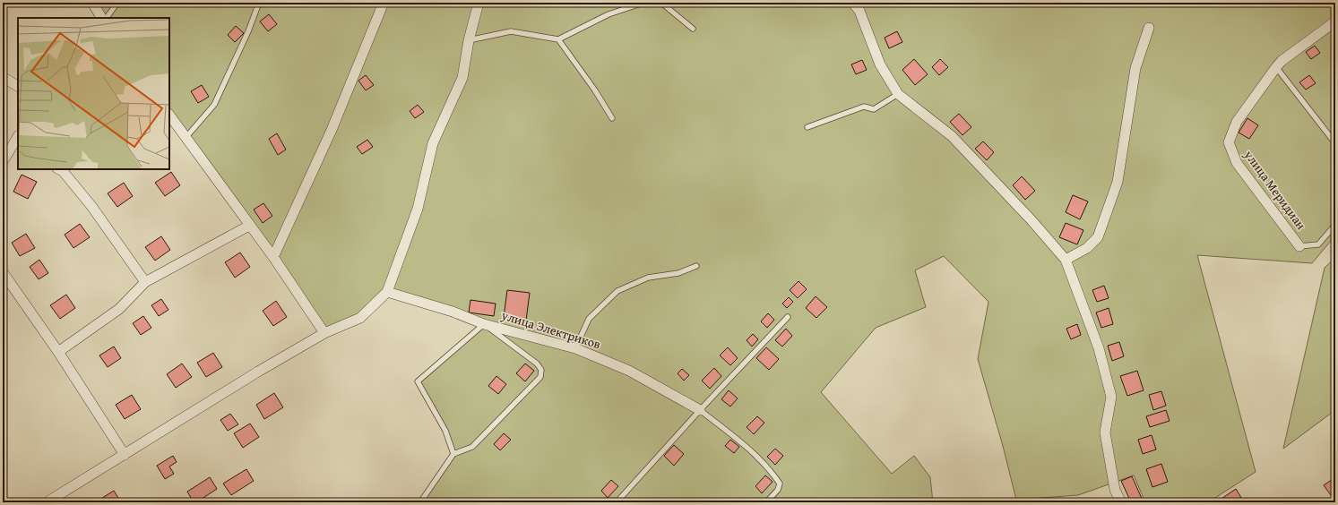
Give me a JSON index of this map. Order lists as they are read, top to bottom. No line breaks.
{"streets":{"street":["улица Меридиан","улица Электриков"]}}
